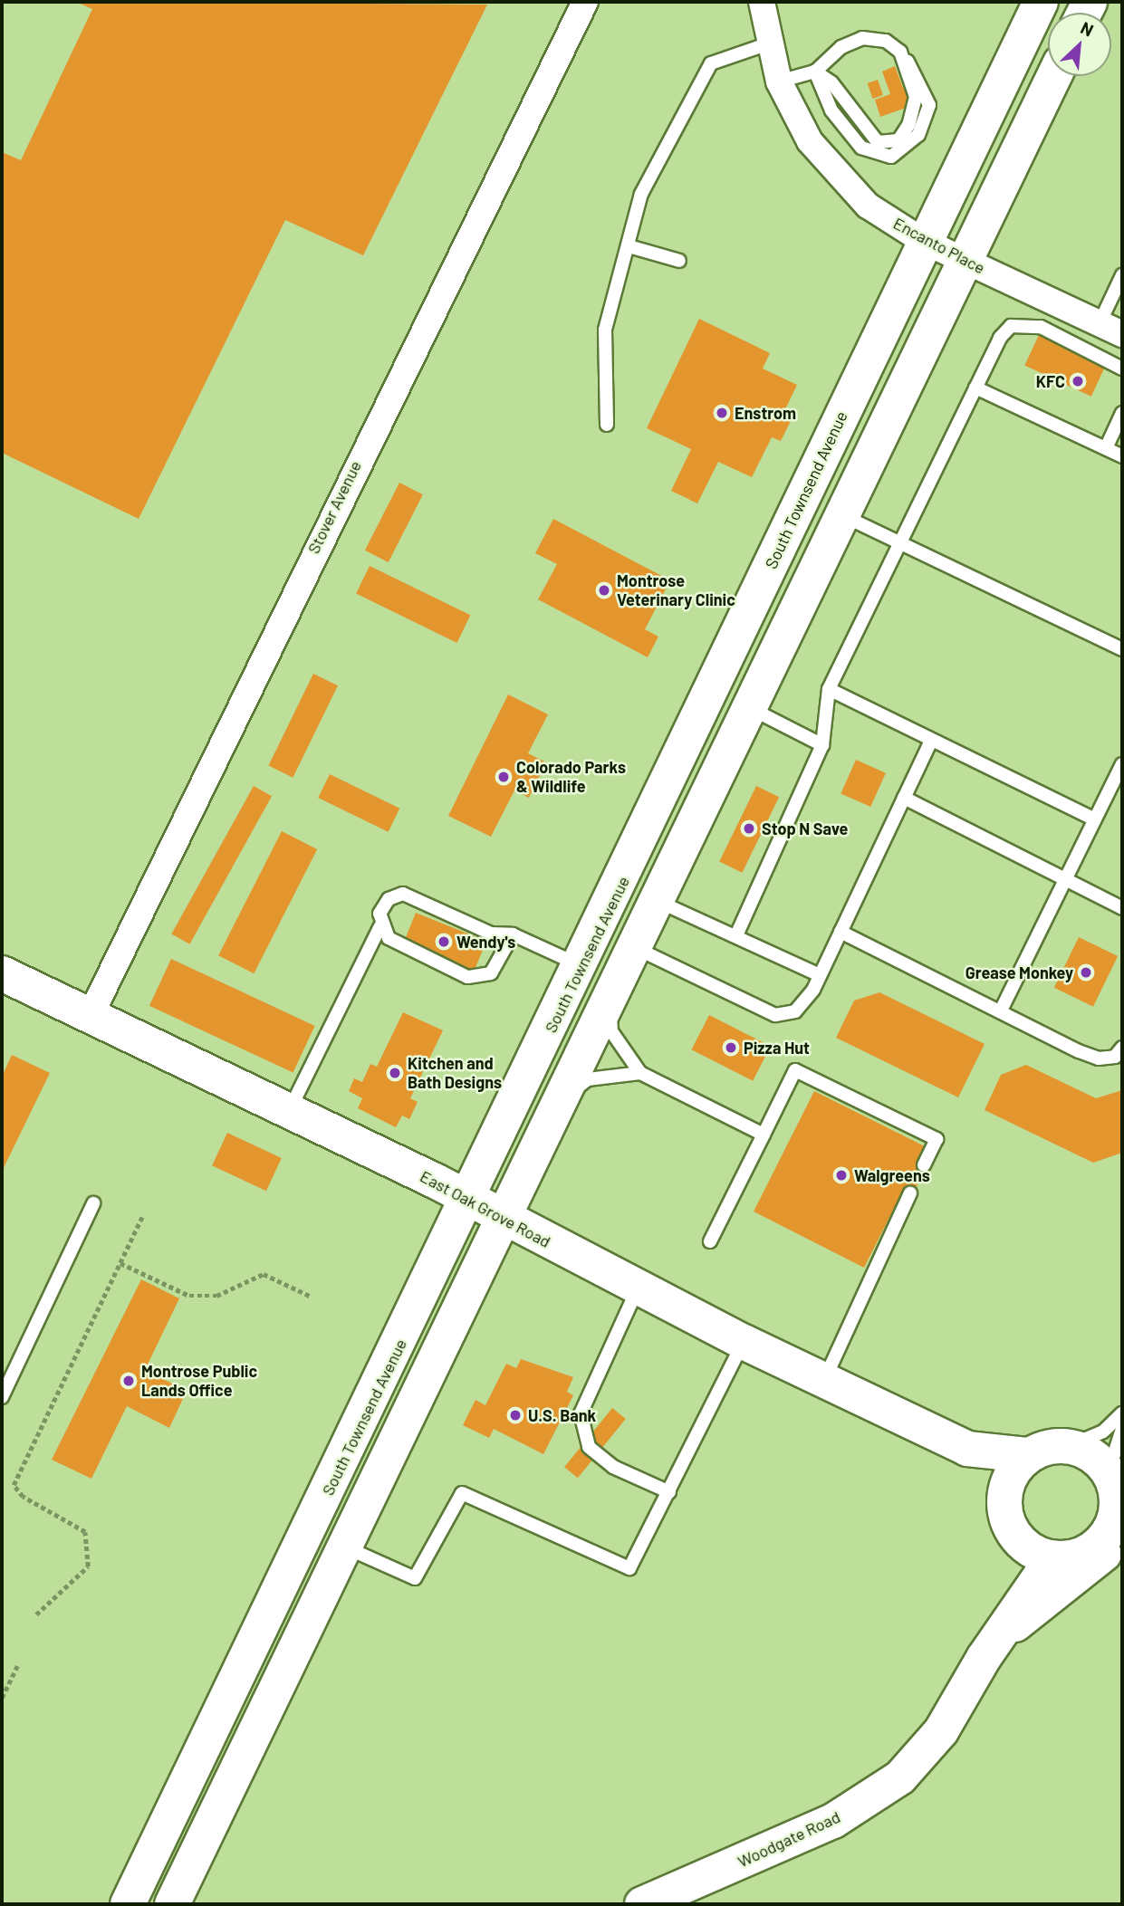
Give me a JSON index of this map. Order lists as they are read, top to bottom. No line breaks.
{"streets":{"main road":["South Townsend Avenue","East Oak Grove Road","Woodgate Road"],"street":["Encanto Place","Stover Avenue"]},"crossings":[["Encanto Place","South Townsend Avenue"],["South Townsend Avenue","East Oak Grove Road"],["Stover Avenue","East Oak Grove Road"],["East Oak Grove Road","Woodgate Road"]],"places":["KFC","Enstrom","Montrose Veterinary Clinic","Colorado Parks & Wildlife","Stop N Save","Wendy's","Grease Monkey","Pizza Hut","Kitchen and Bath Designs","Walgreens","Montrose Public Lands Office","U.S. Bank"],"north":"top right"}
